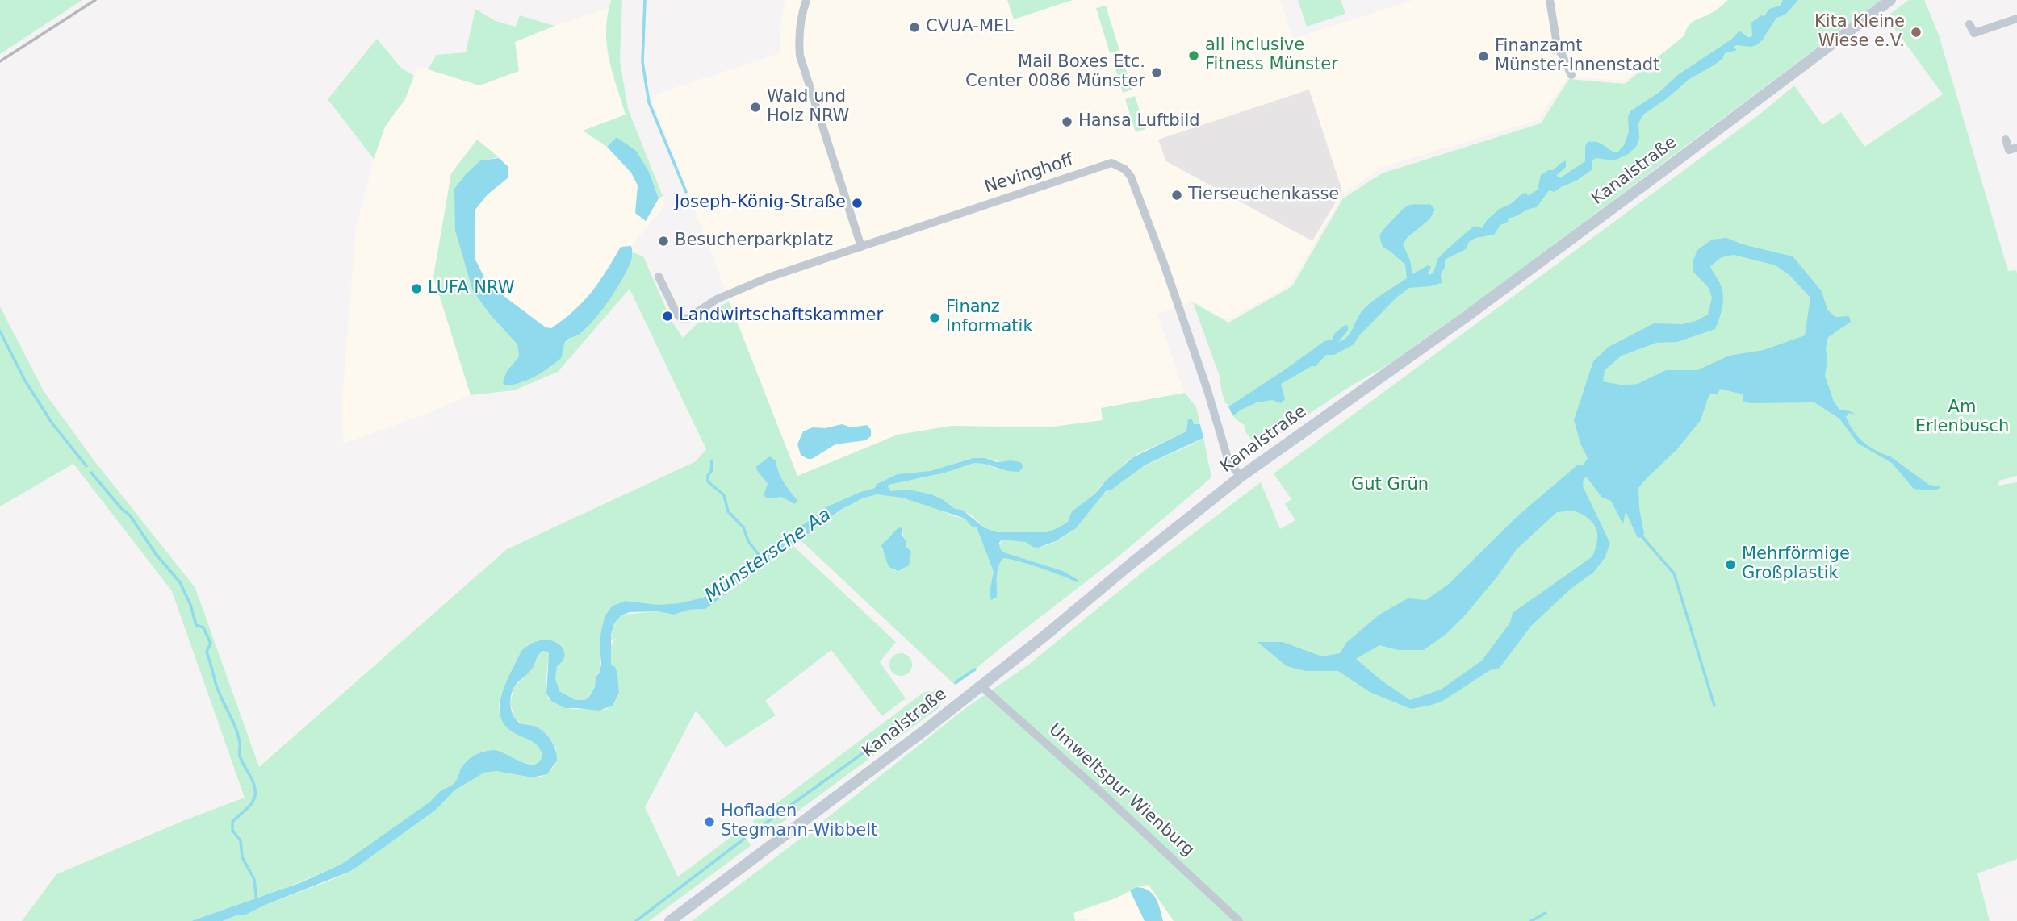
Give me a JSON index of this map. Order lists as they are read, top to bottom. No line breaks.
{"streets":{"main road":["Kanalstraße"],"street":["Nevinghoff","Umweltspur Wienburg"]},"crossings":[["Kanalstraße","Nevinghoff"],["Kanalstraße","Umweltspur Wienburg"]],"water":["Münstersche Aa"],"parks":["Am Erlenbusch","Gut Grün"],"places":["CVUA-MEL","Kita Kleine Wiese e.V.","all inclusive Fitness Münster","Finanzamt Münster-Innenstadt","Mail Boxes Etc. Center 0086 Münster","Wald und Holz NRW","Hansa Luftbild","Tierseuchenkasse","Joseph-König-Straße","Besucherparkplatz","LUFA NRW","Landwirtschaftskammer","Finanz Informatik","Mehrförmige Großplastik","Hofladen Stegmann-Wibbelt"]}
